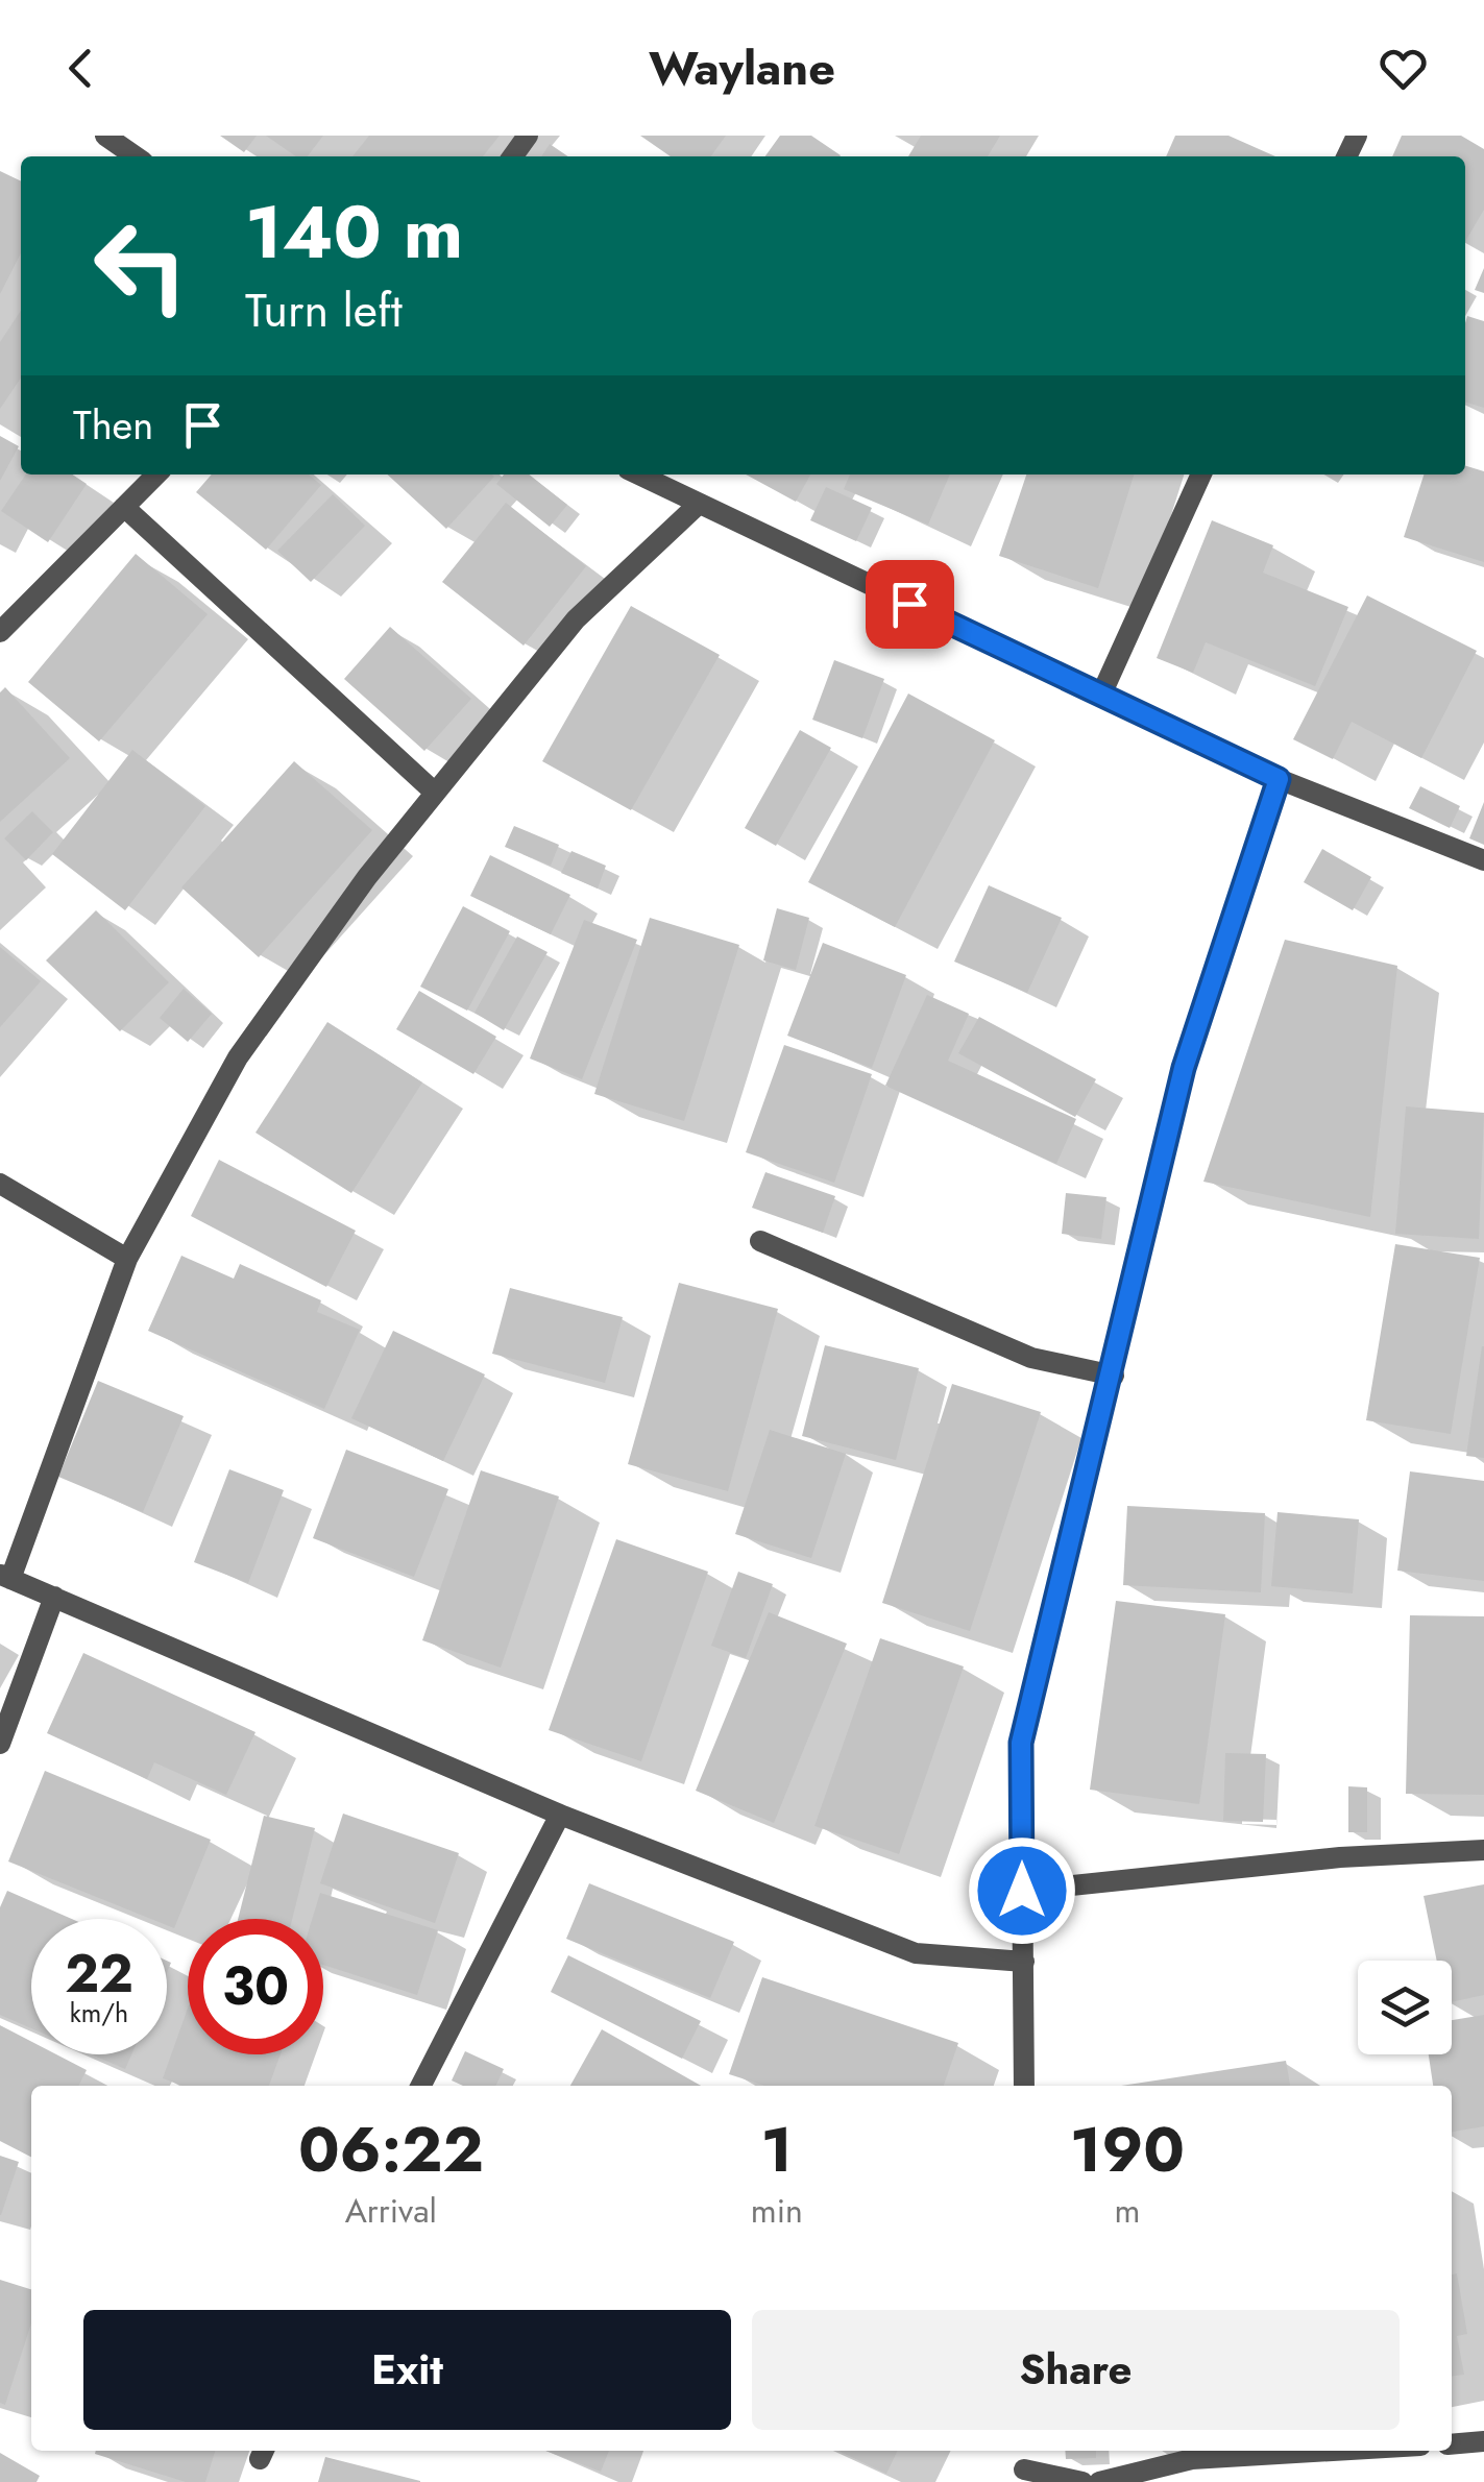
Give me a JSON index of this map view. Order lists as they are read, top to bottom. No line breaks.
{"page":{"header":"Waylane","turn":["140 m","Turn left"],"then":"Then","speed":"22 km/h","limit":"30","eta":["06:22","Arrival","1","min","190","m"],"buttons":["Exit","Share"]}}
